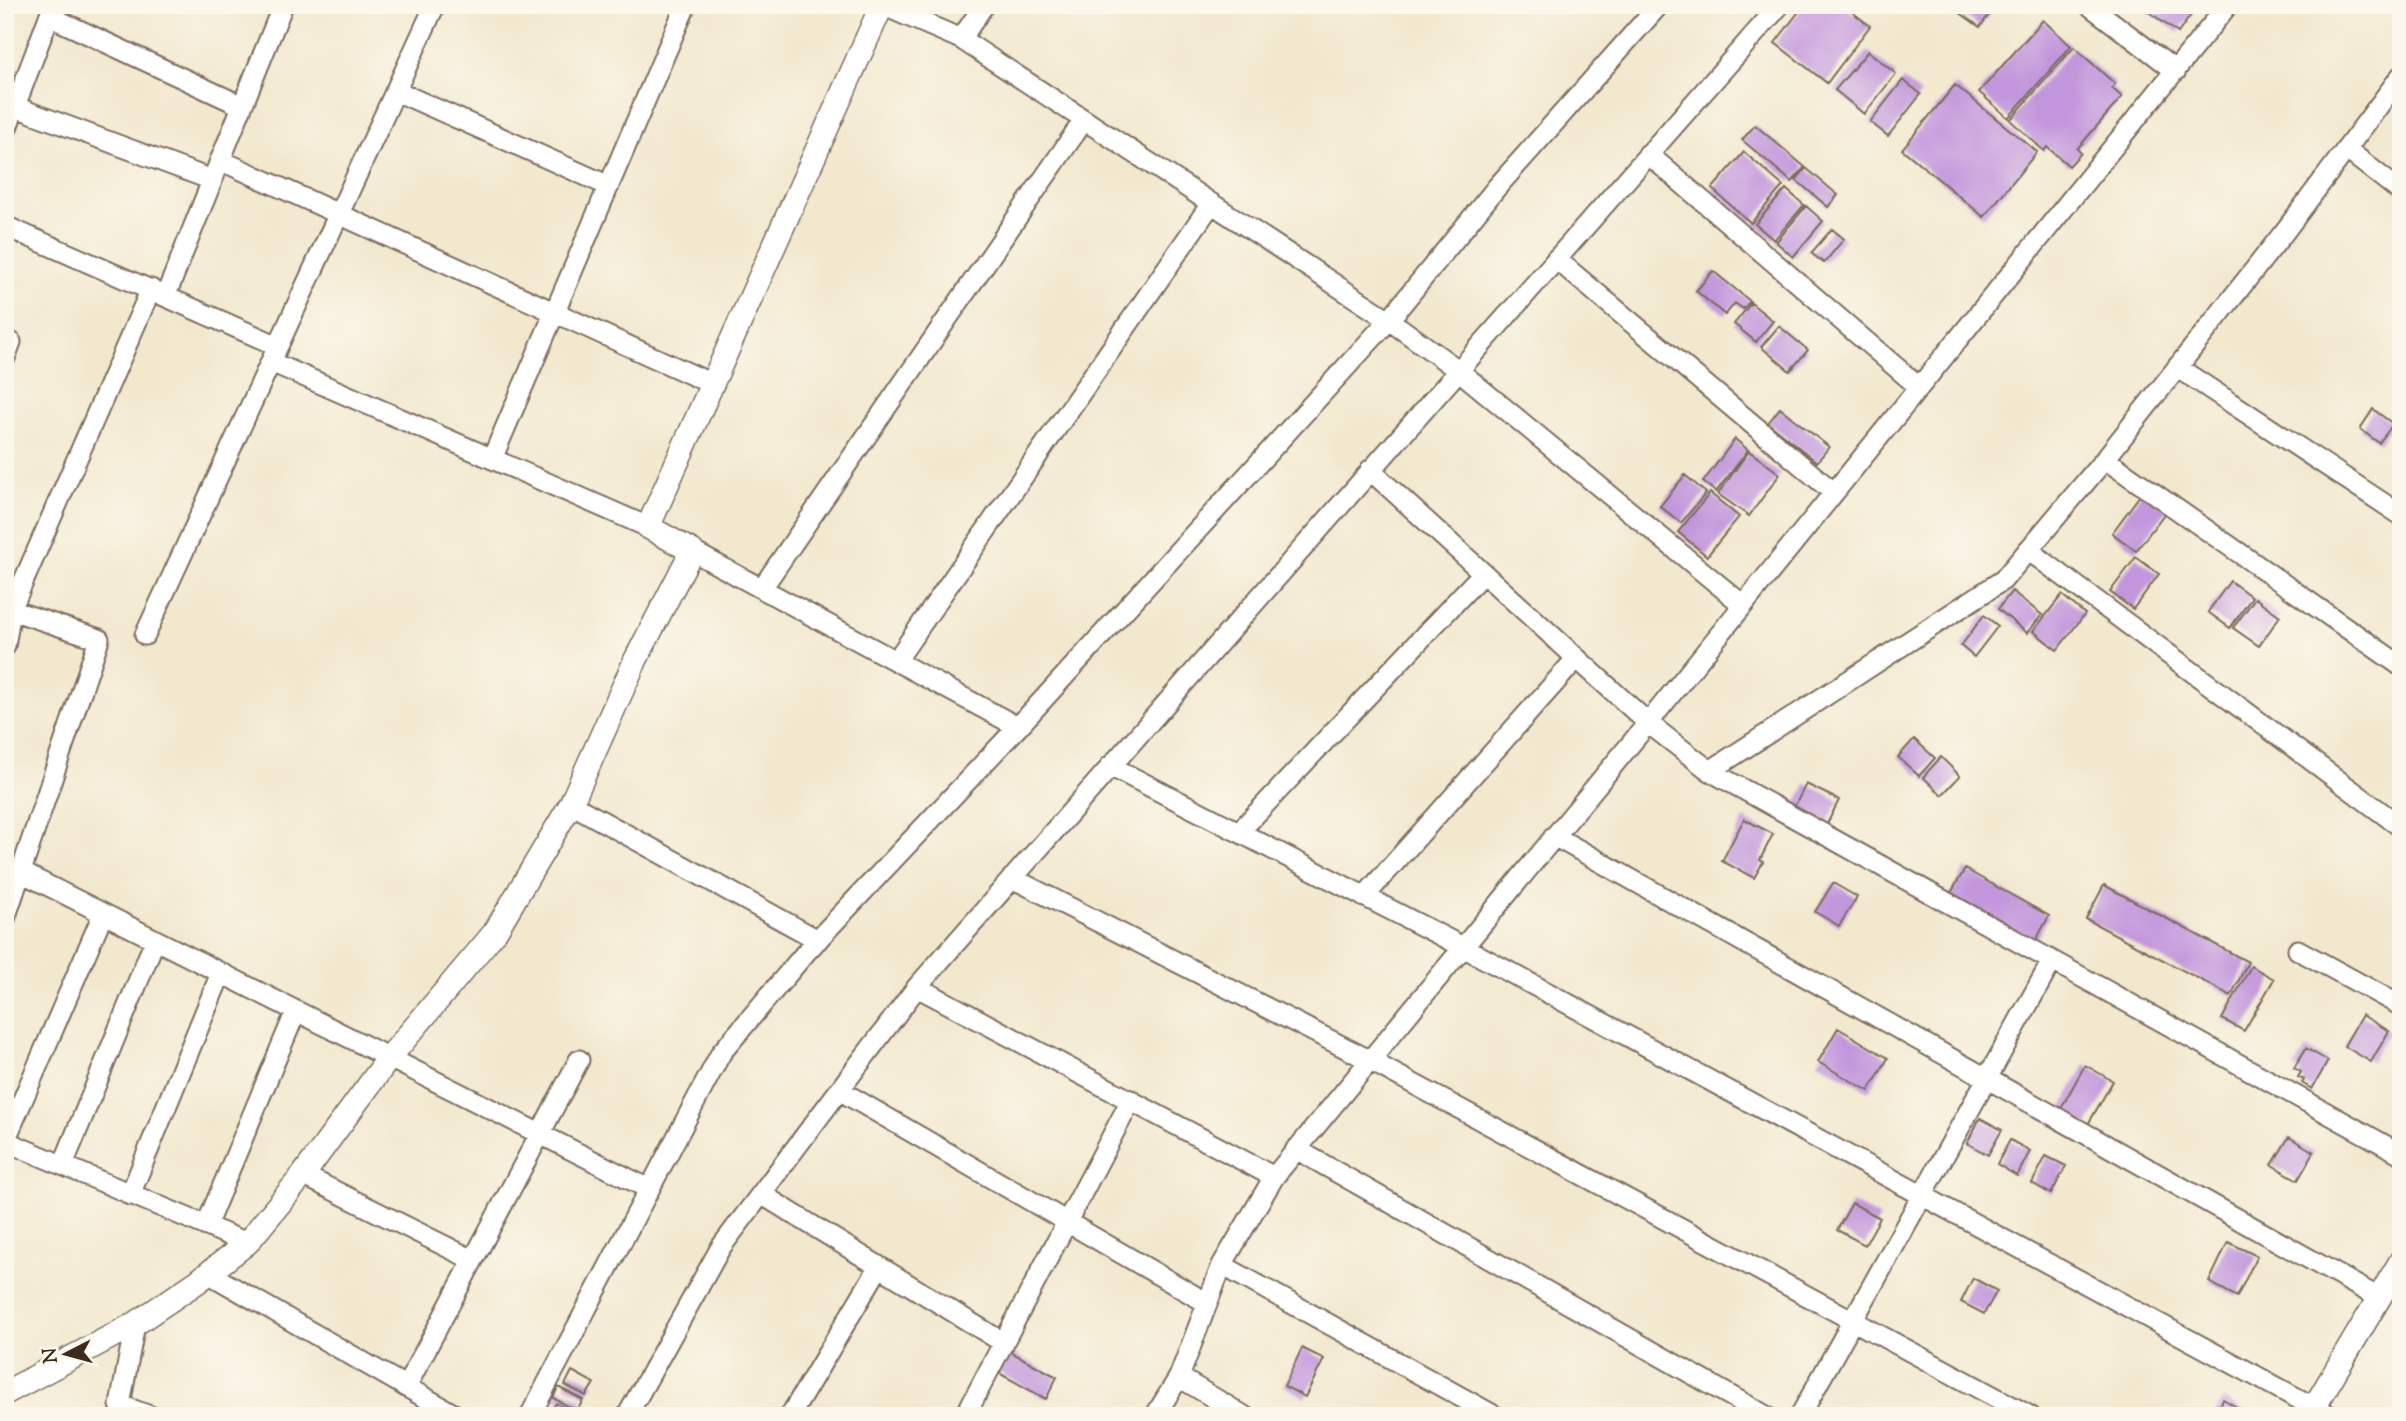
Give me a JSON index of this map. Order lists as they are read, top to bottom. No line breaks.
{"north":"left"}
